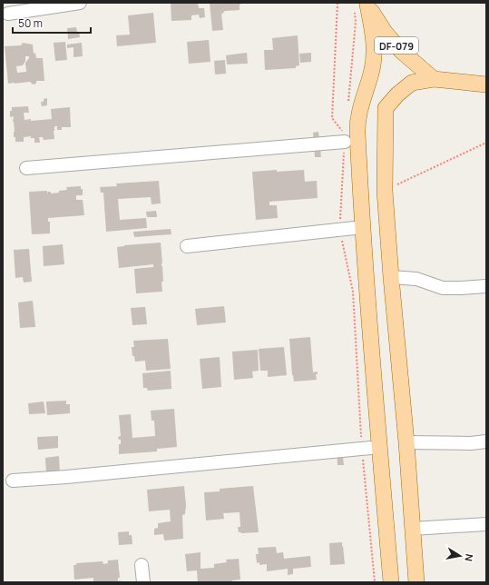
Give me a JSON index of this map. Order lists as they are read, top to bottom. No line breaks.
{"streets":{"main road":["DF-079"]},"scale_bar":"50 m","north":"right"}
